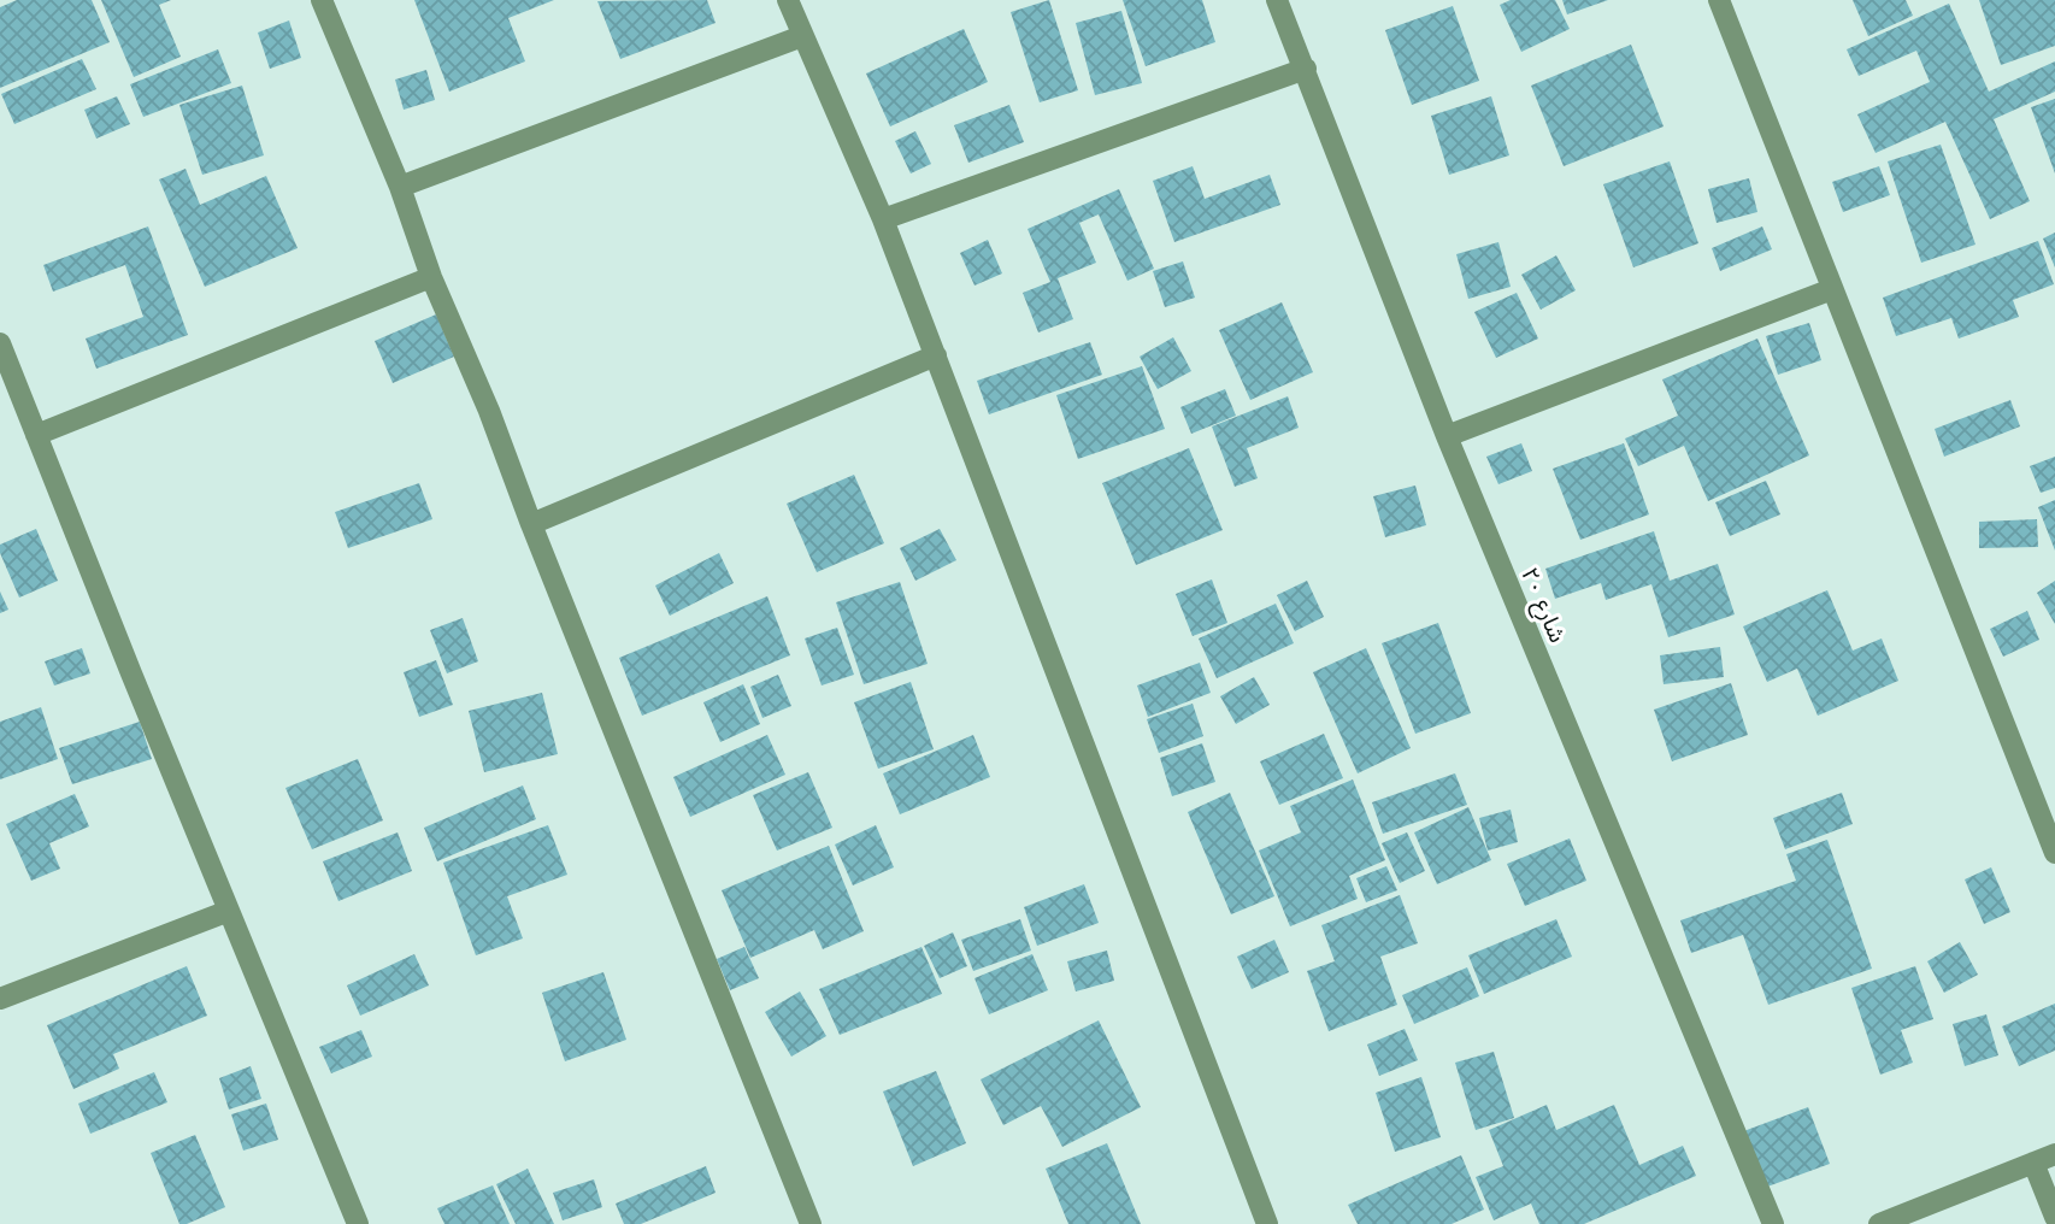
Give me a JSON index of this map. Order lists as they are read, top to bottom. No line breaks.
{"streets":{"street":["شارع ٢٠"]}}
